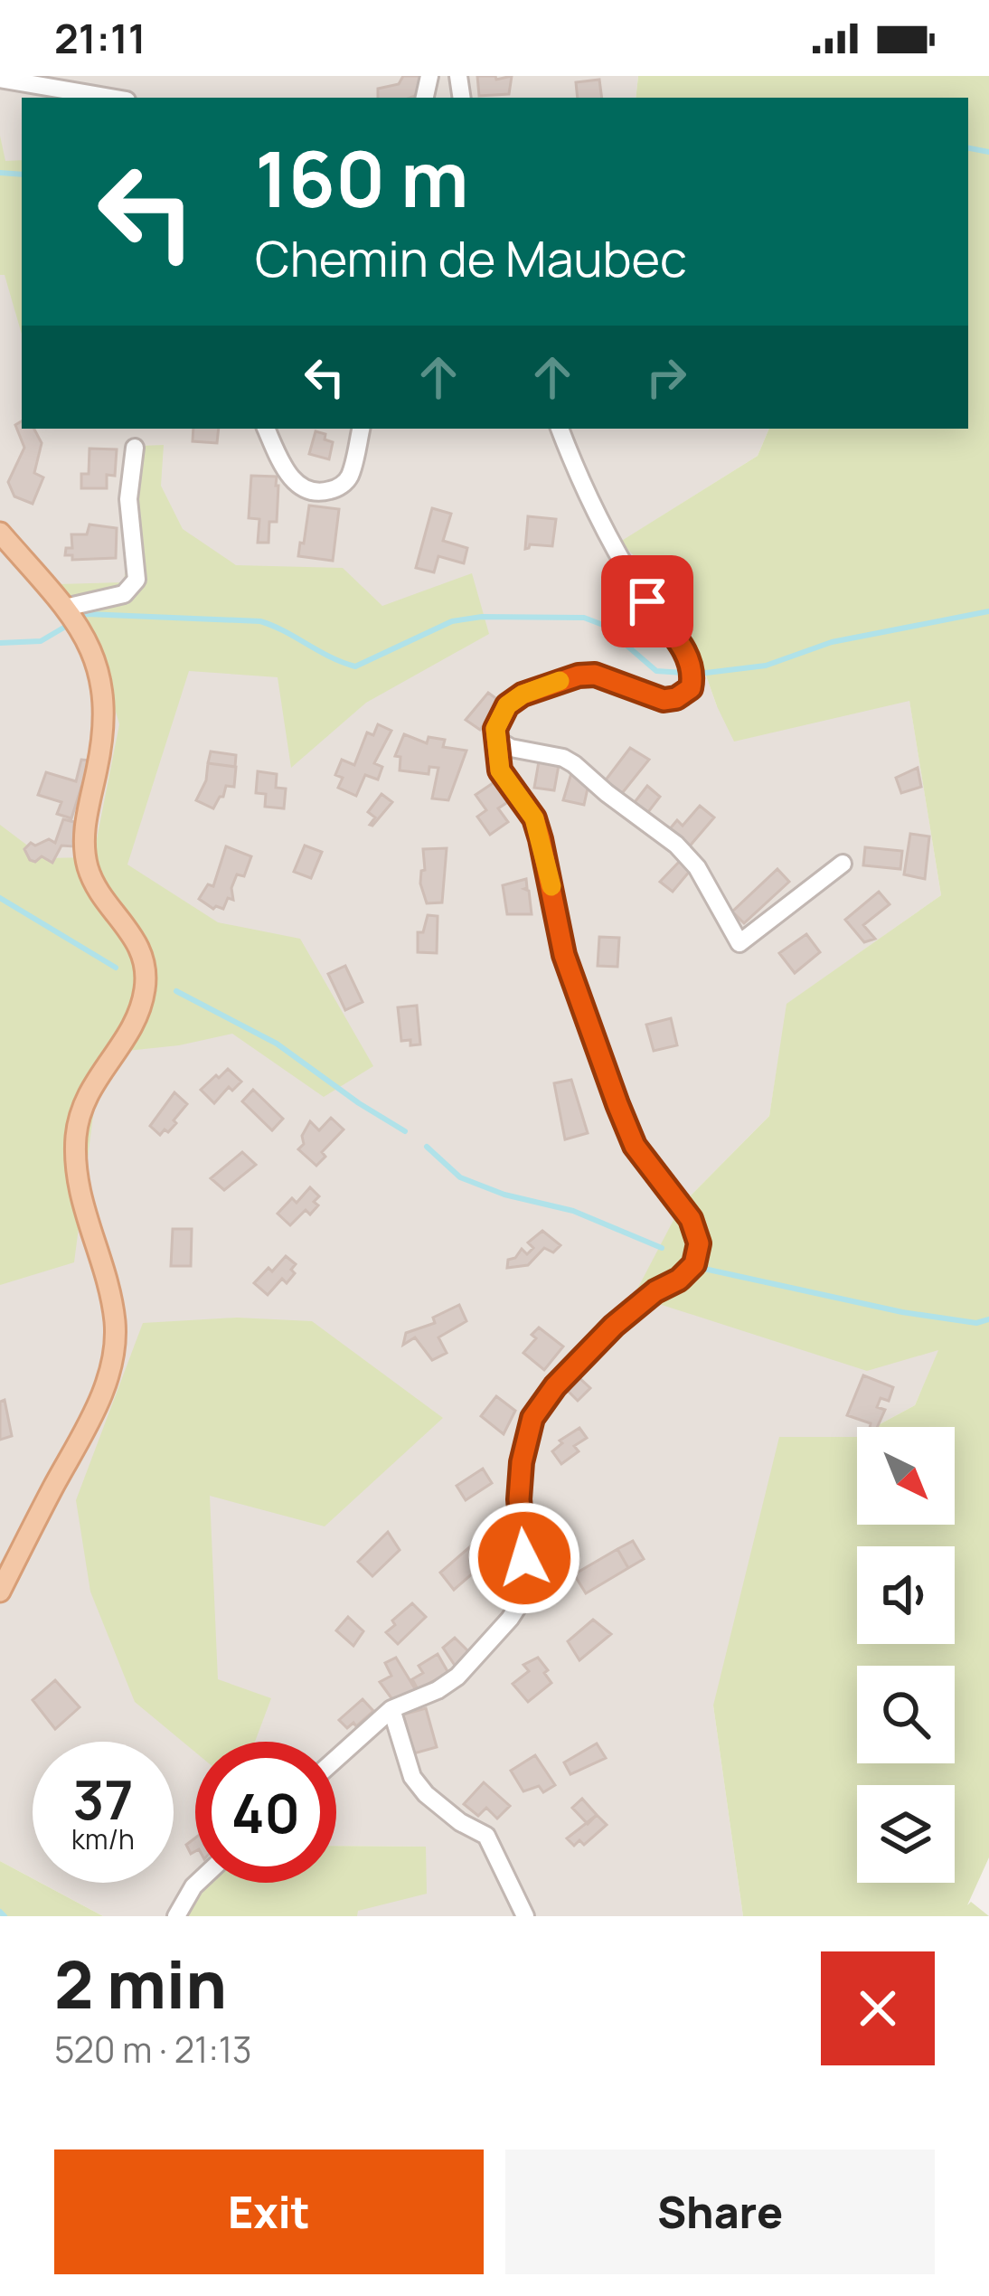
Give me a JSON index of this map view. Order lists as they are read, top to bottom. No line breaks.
{"north":"bottom right","page":{"status":"21:11","turn":["160 m","Chemin de Maubec"],"speed":"37 km/h","limit":"40","heading":["2 min","520 m · 21:13"],"buttons":["Exit","Share"]}}
